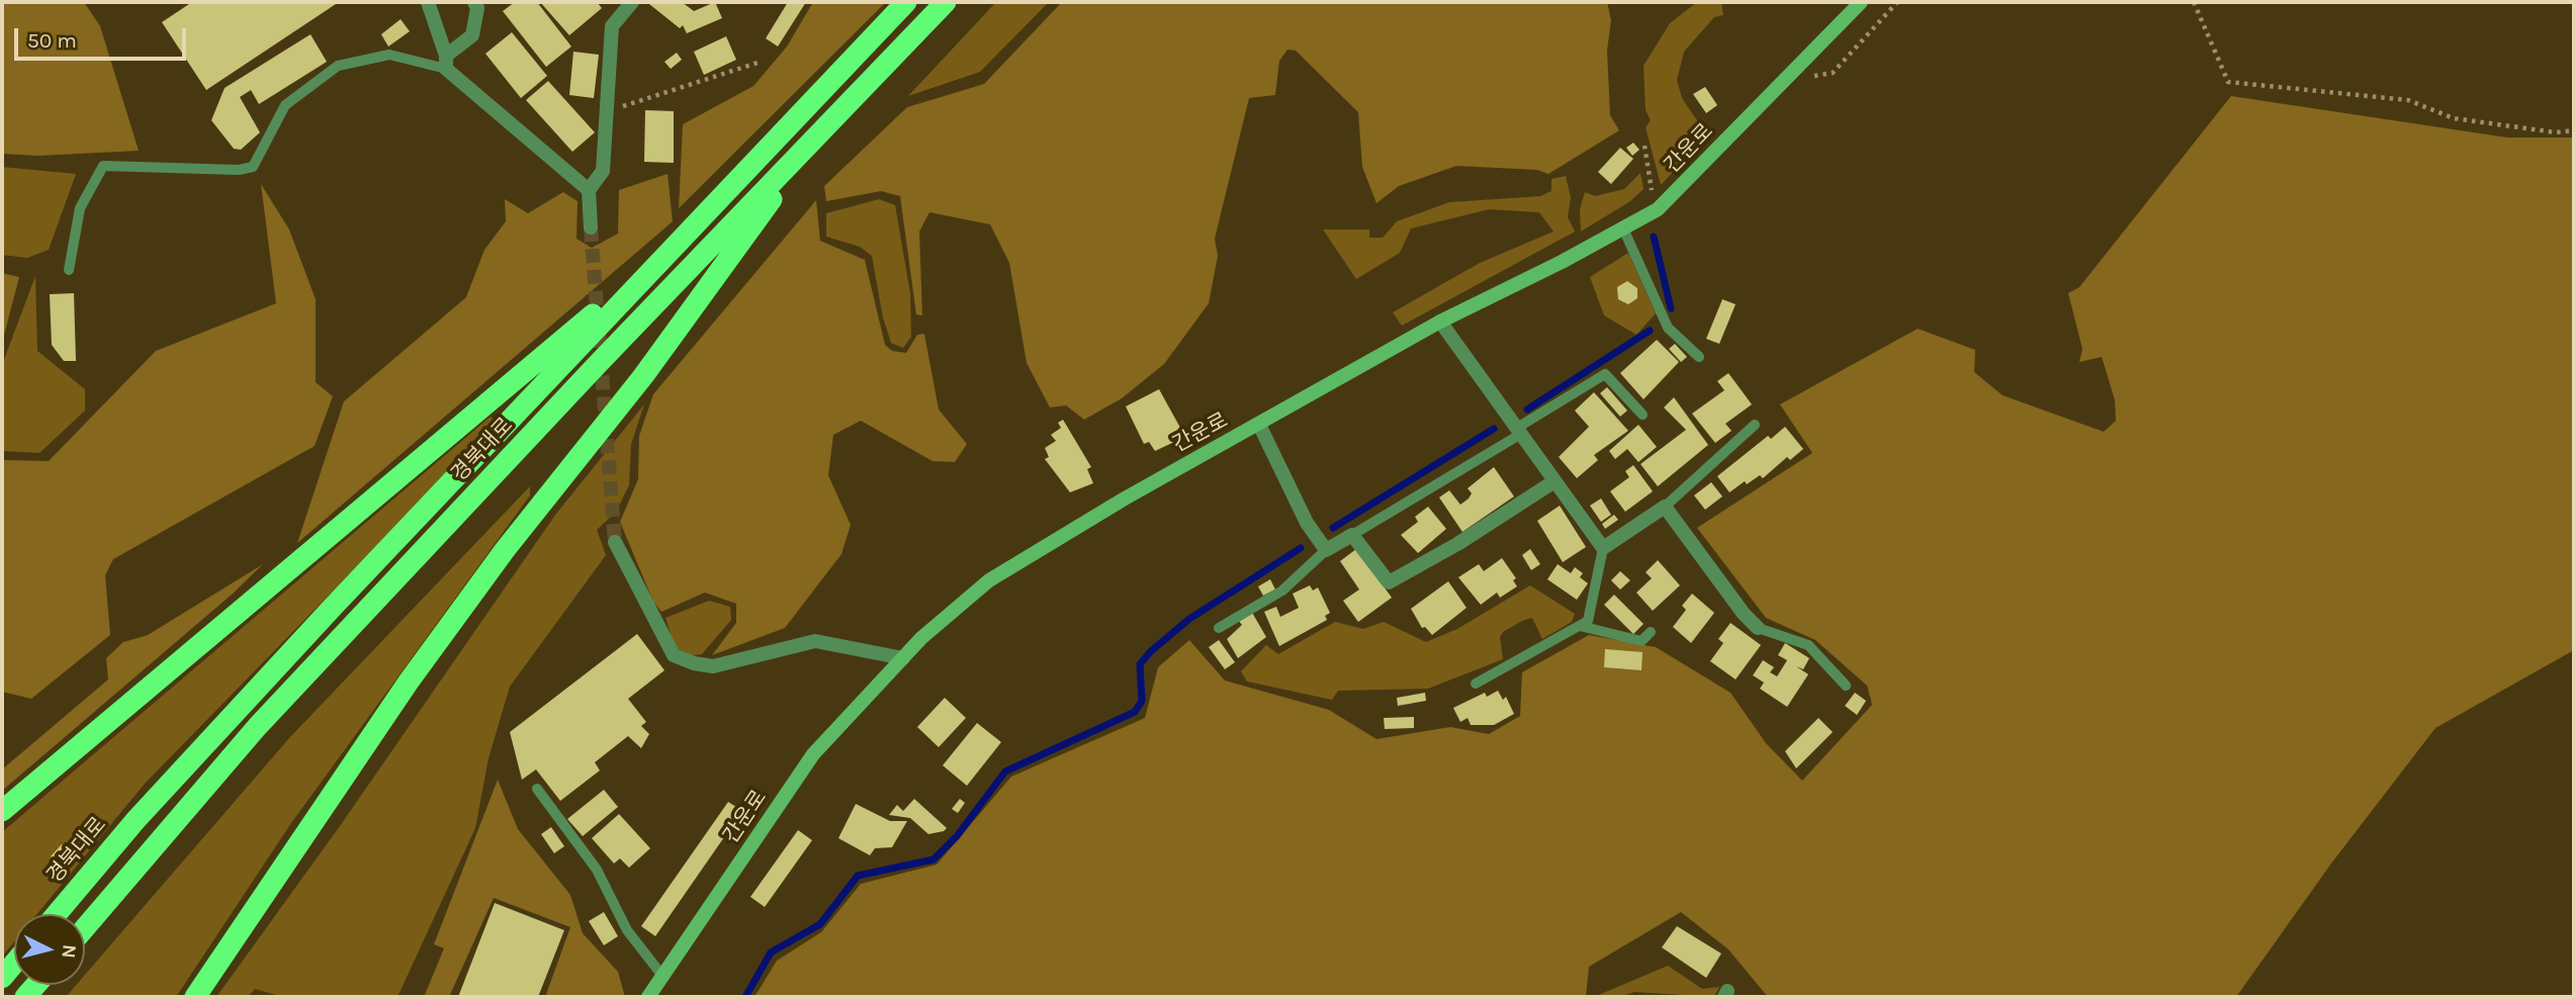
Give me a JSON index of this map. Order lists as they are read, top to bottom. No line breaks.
{"streets":{"highway":["경북대로"],"street":["간운로"]},"scale_bar":"50 m","north":"right"}
